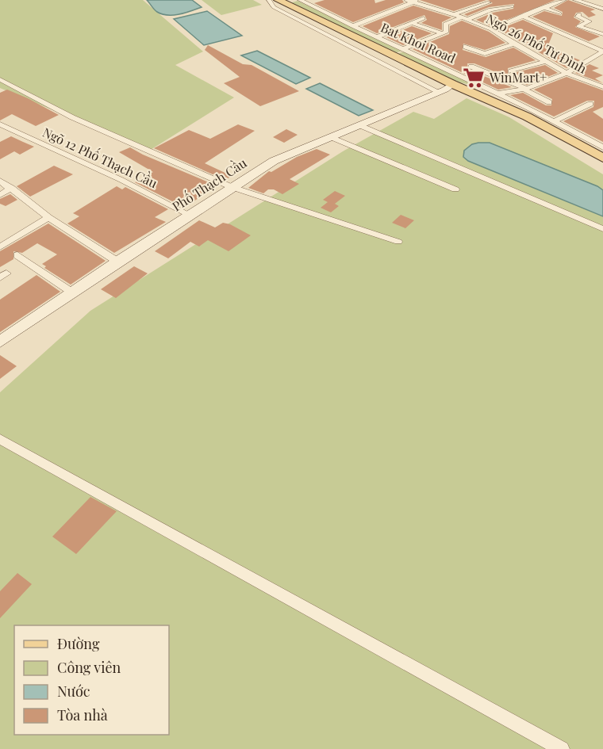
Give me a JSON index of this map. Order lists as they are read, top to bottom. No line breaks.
{"streets":{"street":["Bat Khoi Road","Ngõ 26 Phố Tư Đình","Ngõ 12 Phố Thạch Cầu","Phố Thạch Cầu"]},"crossings":[["Ngõ 12 Phố Thạch Cầu","Phố Thạch Cầu"]],"places":{"supermarket":["WinMart+"]},"legend":["Đường","Công viên","Nước","Tòa nhà"]}
